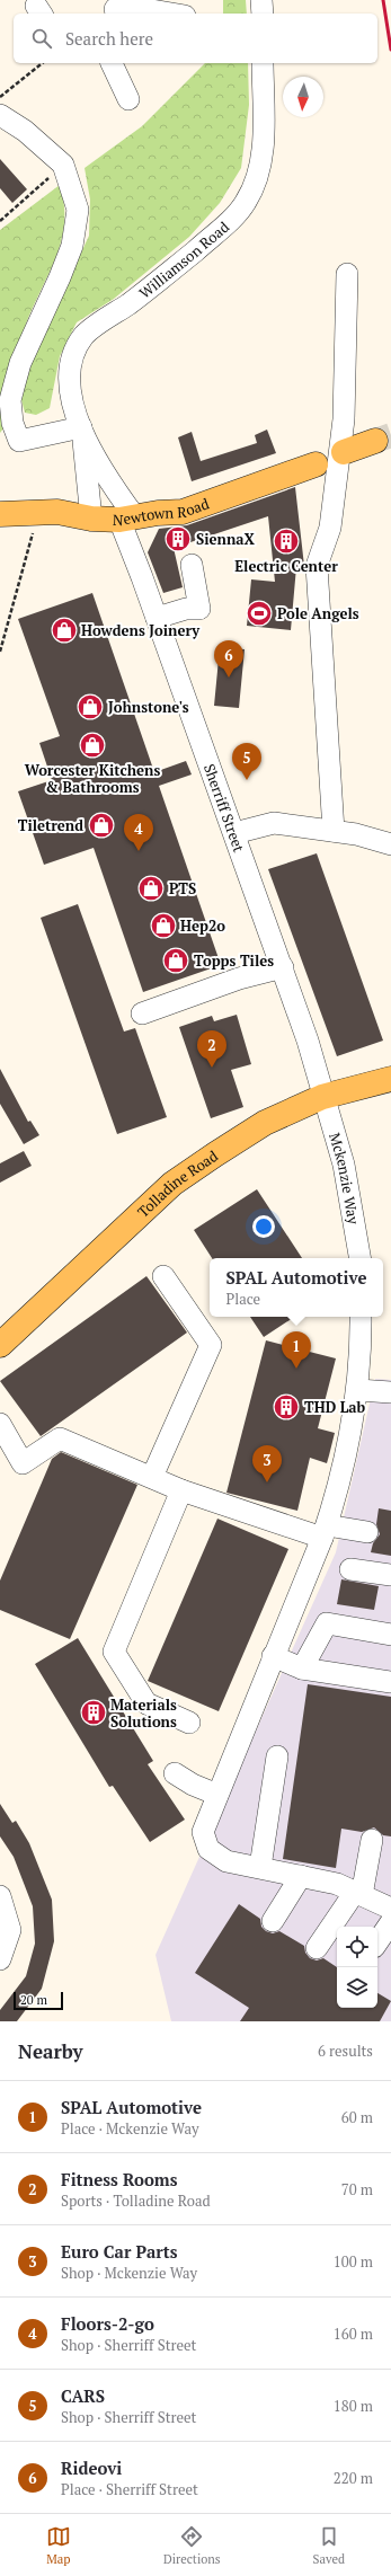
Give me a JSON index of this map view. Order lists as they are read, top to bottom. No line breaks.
{"streets":{"main road":["Newtown Road","Tolladine Road"],"street":["Williamson Road","Sherriff Street","Mckenzie Way"]},"crossings":[["Williamson Road","Newtown Road"],["Williamson Road","Sherriff Street"],["Newtown Road","Sherriff Street"],["Sherriff Street","Mckenzie Way"],["Sherriff Street","Tolladine Road"],["Mckenzie Way","Tolladine Road"]],"places":{"building":["SiennaX","Electric Center","THD Lab","Materials Solutions"],"sports":["Pole Angels"],"shop":["Howdens Joinery","Johnstone's","Worcester Kitchens & Bathrooms","Tiletrend","PTS","Hep2o","Topps Tiles"]},"scale_bar":"20 m","north":"bottom","page":{"search":"Search here","pins":["6","5","4","2","1","3"],"popup":["SPAL Automotive","Place"],"scale":"20 m","heading":["Nearby","6 results"],"list":[{"mark":"1","name":"SPAL Automotive","note":"Place · Mckenzie Way","value":"60 m"},{"mark":"2","name":"Fitness Rooms","note":"Sports · Tolladine Road","value":"70 m"},{"mark":"3","name":"Euro Car Parts","note":"Shop · Mckenzie Way","value":"100 m"},{"mark":"4","name":"Floors-2-go","note":"Shop · Sherriff Street","value":"160 m"},{"mark":"5","name":"CARS","note":"Shop · Sherriff Street","value":"180 m"},{"mark":"6","name":"Rideovi","note":"Place · Sherriff Street","value":"220 m"}],"nav":["Map","Directions","Saved"]}}
